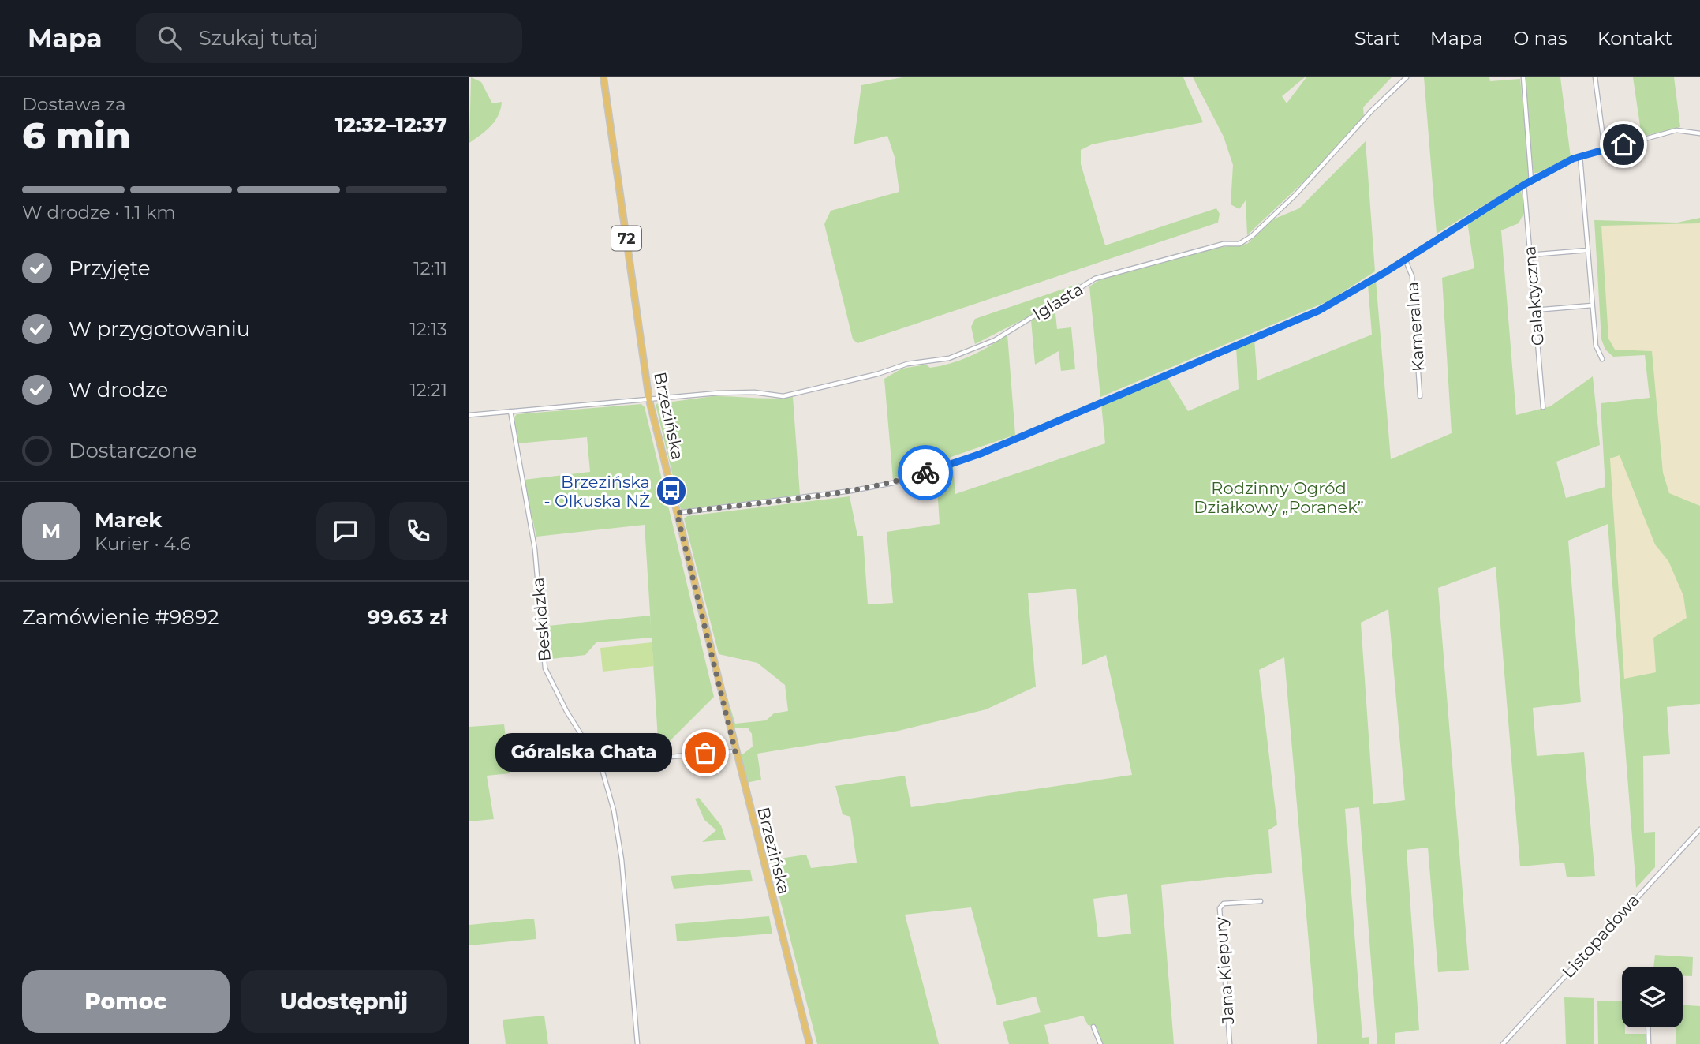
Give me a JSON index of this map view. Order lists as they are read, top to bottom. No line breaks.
{"streets":{"main road":["72","Brzezińska"],"street":["Galaktyczna","Iglasta","Kameralna","Beskidzka","Listopadowa","Jana Kiepury"]},"crossings":[["Iglasta","Brzezińska"],["Iglasta","Beskidzka"]],"parks":["Rodzinny Ogród Działkowy „Poranek”"],"places":{"bus stop":["Brzezińska - Olkuska NŻ"],"other":["Góralska Chata"]},"page":{"header":"Mapa","search":"Szukaj tutaj","nav":["Start","Mapa","O nas","Kontakt"],"heading":["6 min","Dostawa za","12:32–12:37"],"panel":["Marek","Kurier · 4.6","Zamówienie #9892","99.63 zł"],"bar":"W drodze · 1.1 km","list":[["Przyjęte","12:11"],["W przygotowaniu","12:13"],["W drodze","12:21"],"Dostarczone"],"round":"M","bubble":"Góralska Chata","buttons":["Pomoc","Udostępnij"]}}
